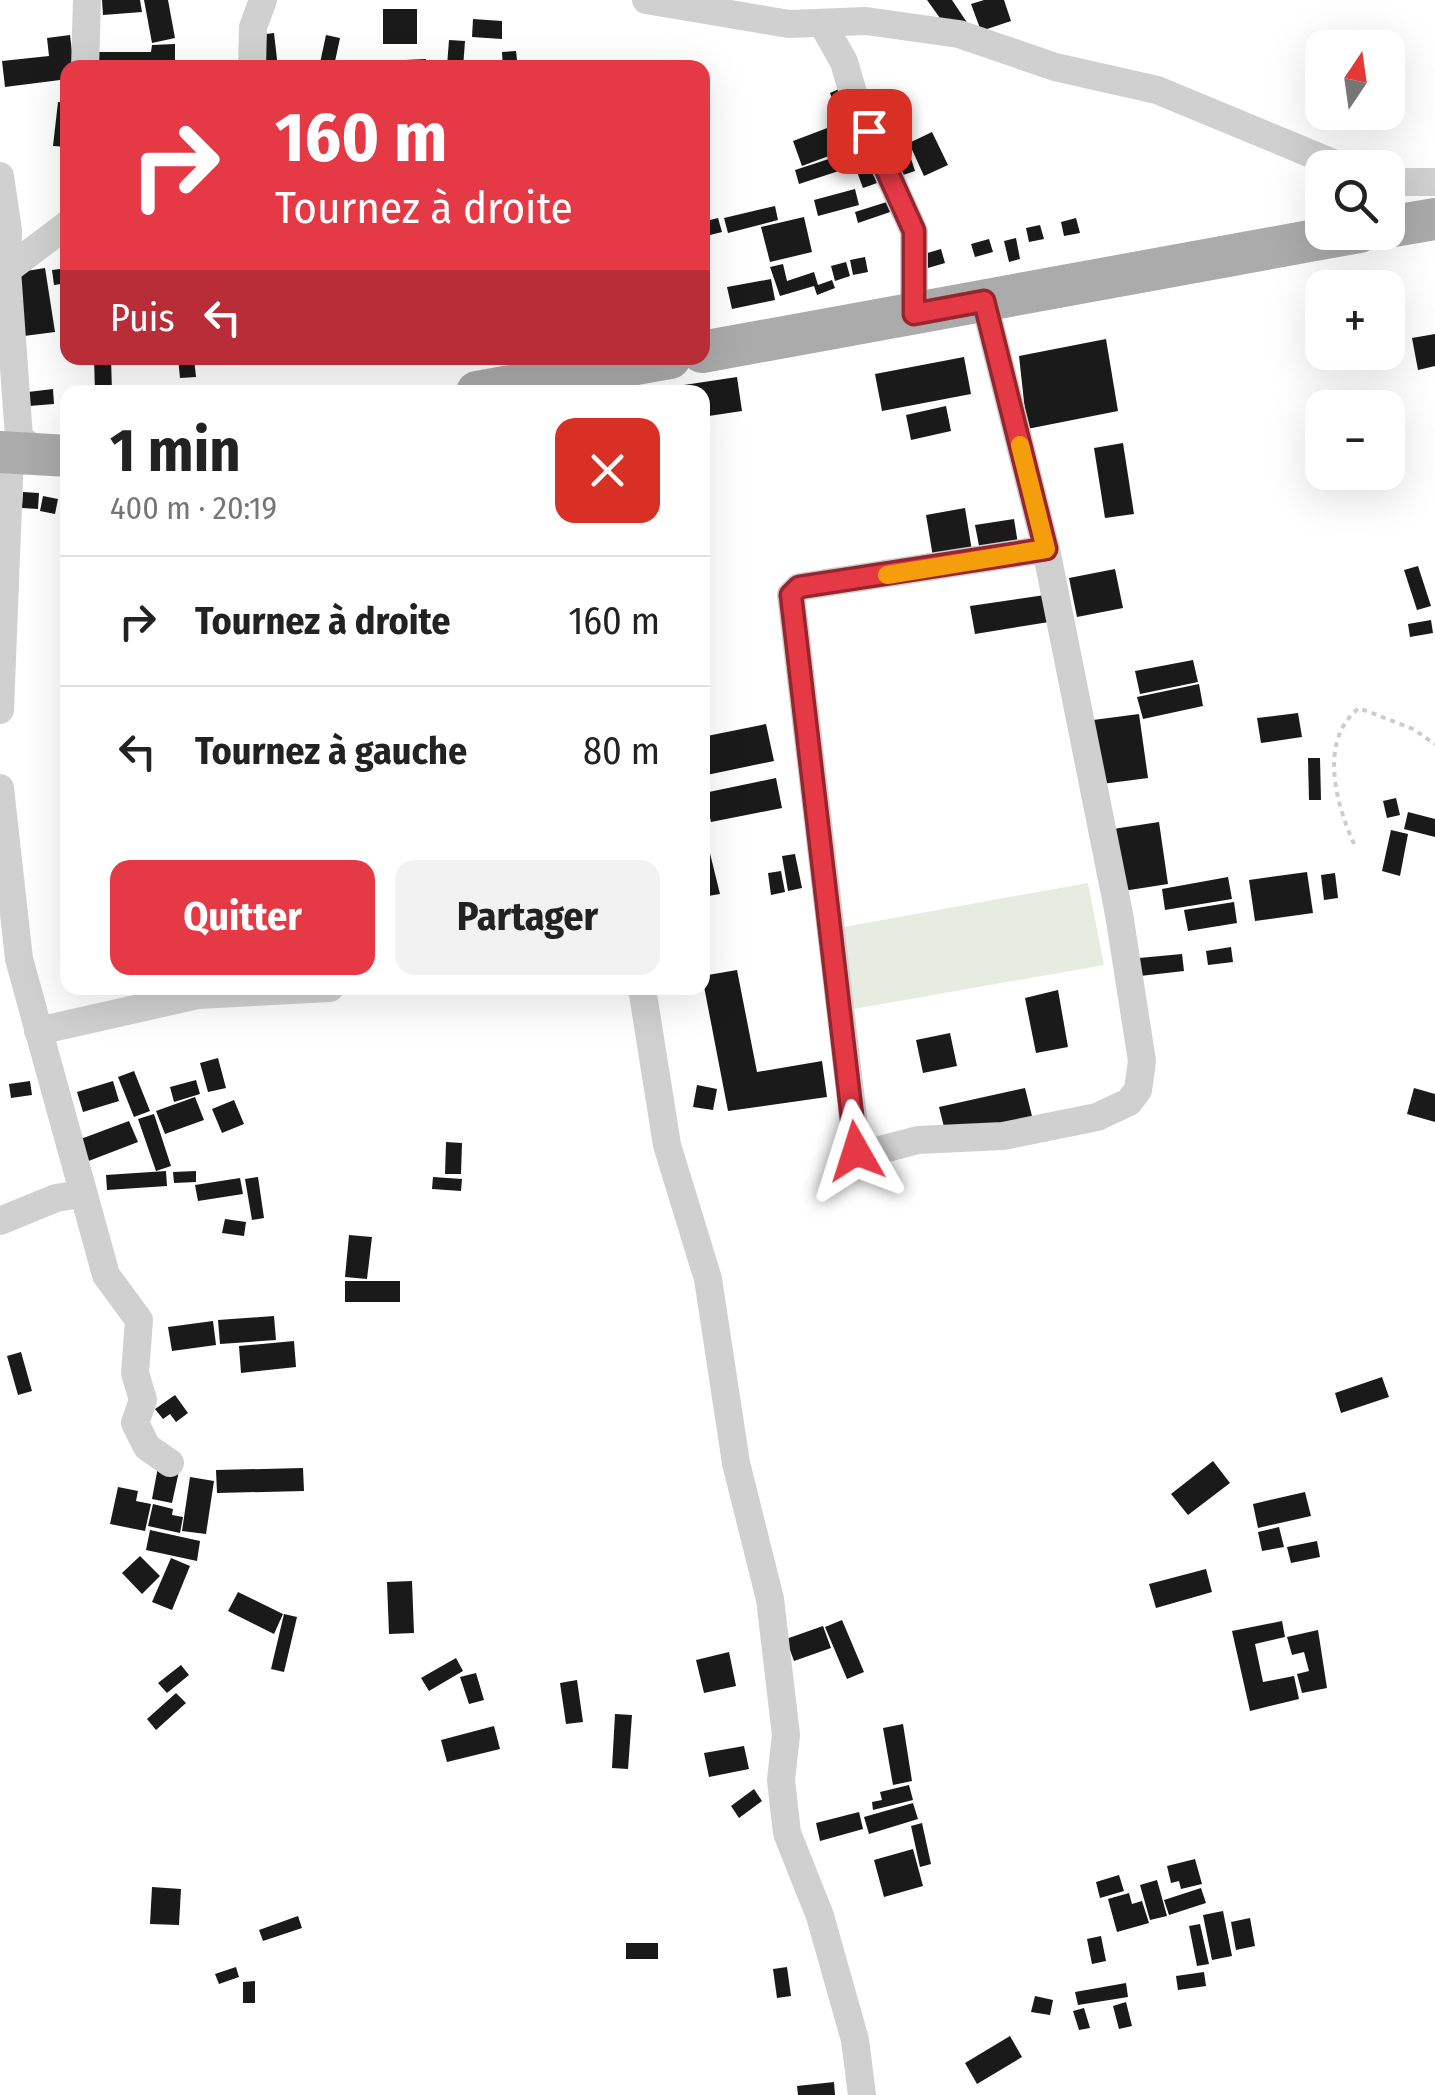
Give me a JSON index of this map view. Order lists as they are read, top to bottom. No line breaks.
{"north":"top","page":{"map_buttons":["+","−"],"turn":["160 m","Tournez à droite"],"then":"Puis","heading":["1 min","400 m · 20:19"],"list":[{"name":"Tournez à droite","value":"160 m"},{"name":"Tournez à gauche","value":"80 m"}],"buttons":["Quitter","Partager"]}}
